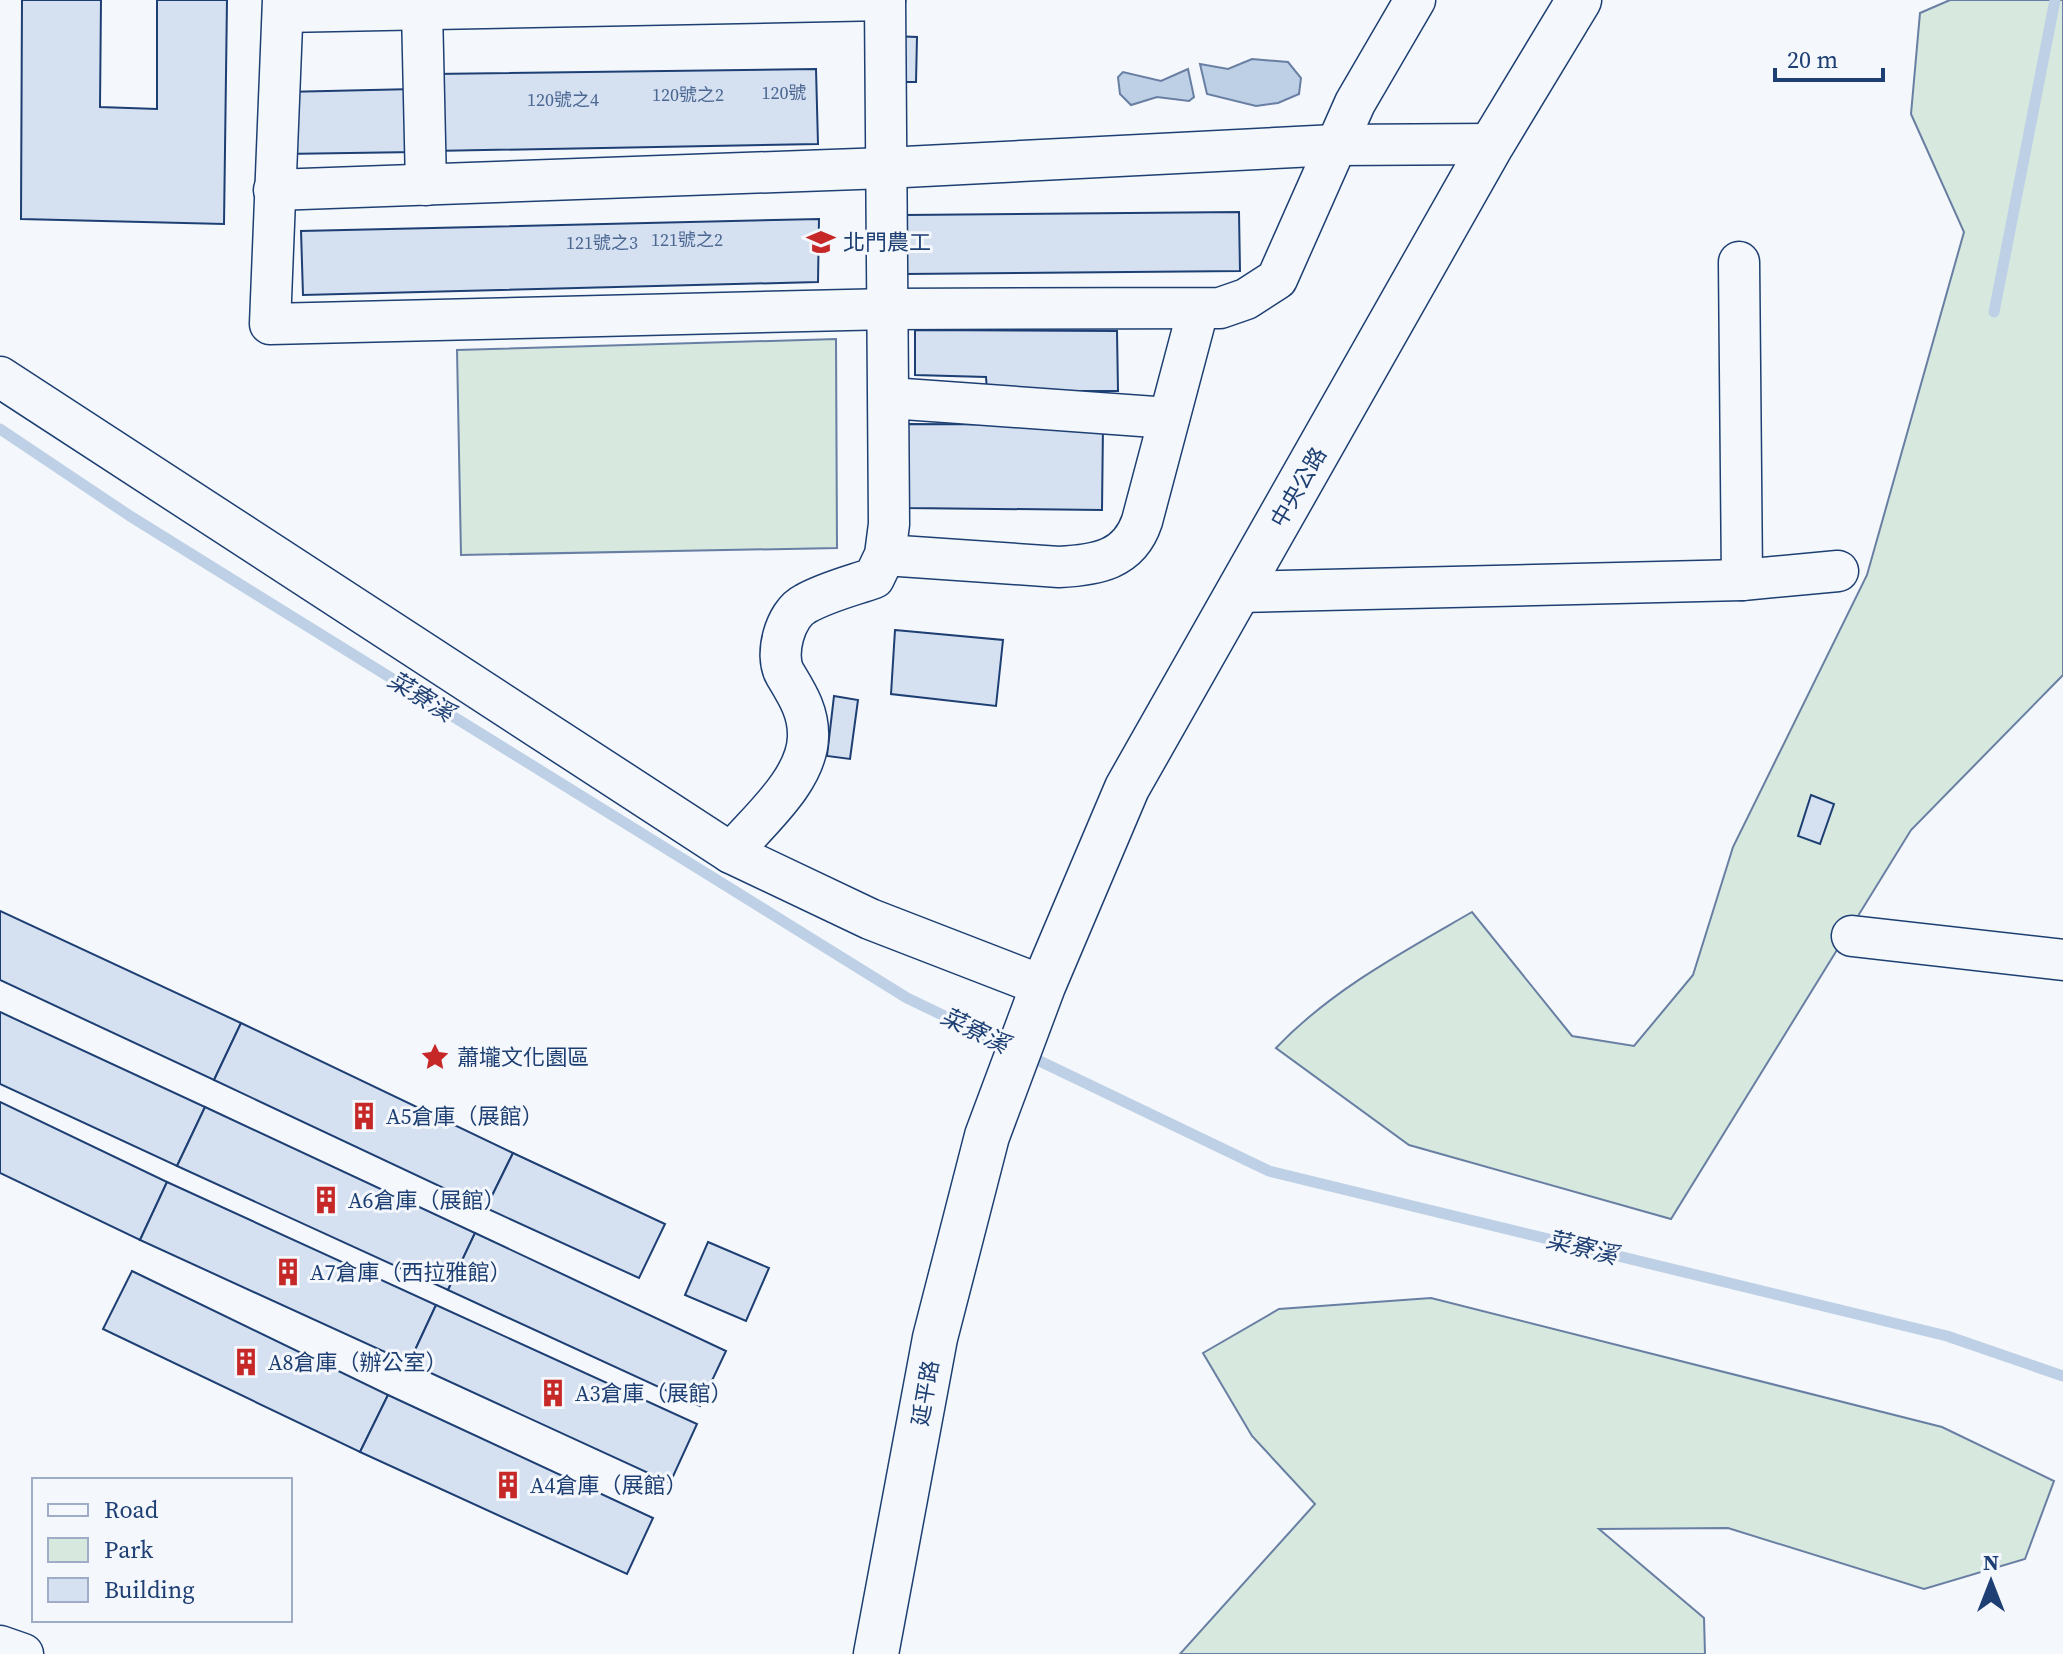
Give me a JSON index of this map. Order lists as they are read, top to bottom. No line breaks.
{"streets":{"main road":["中央公路","延平路"]},"crossings":[["中央公路","延平路"]],"water":["菜寮溪"],"places":{"school or university":["北門農工"],"place":["蕭壠文化園區"],"building":["A5倉庫（展館）","A6倉庫（展館）","A7倉庫（西拉雅館）","A8倉庫（辦公室）","A3倉庫（展館）","A4倉庫（展館）"]},"house_numbers":["120號","120號之2","120號之4","121號之2","121號之3"],"legend":["Road","Park","Building"],"scale_bar":"20 m","north":"top"}
